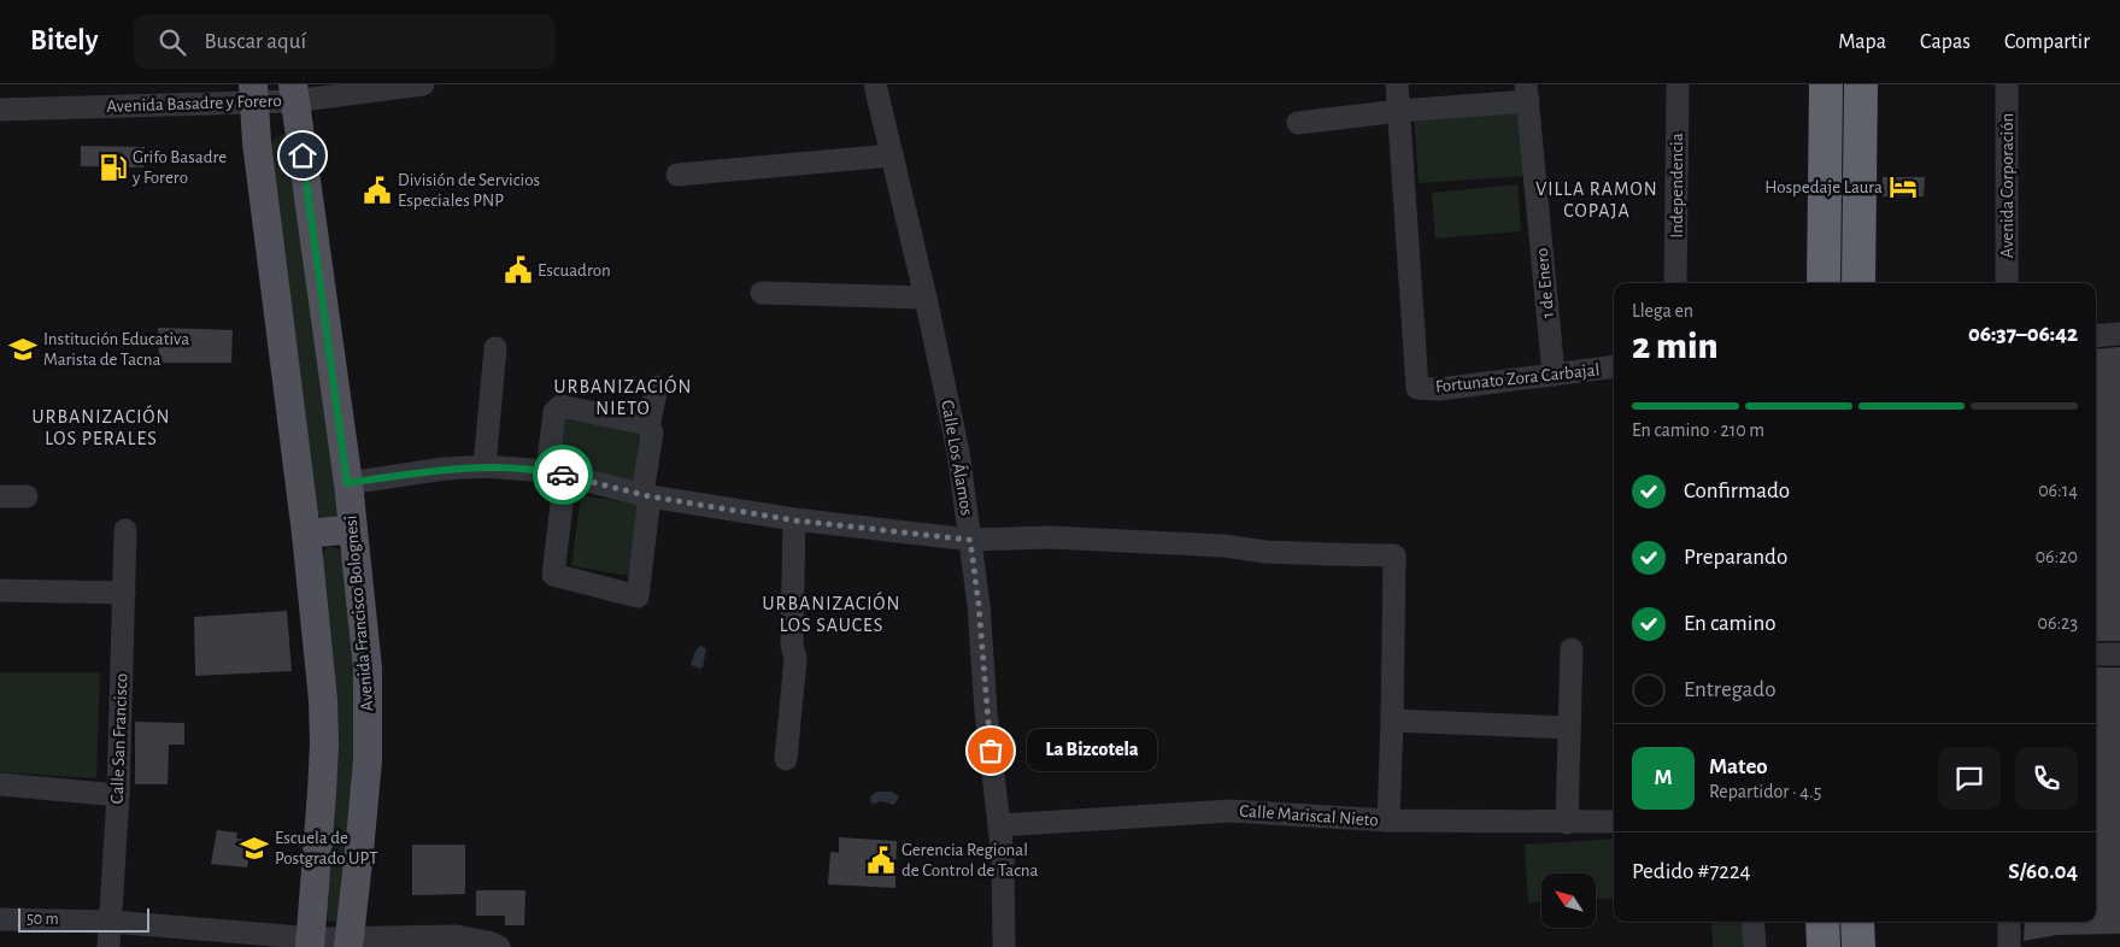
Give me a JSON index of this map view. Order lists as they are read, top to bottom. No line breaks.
{"streets":{"main road":["Avenida Francisco Bolognesi"],"street":["Avenida Basadre y Forero","Independencia","Avenida Corporación","1 de Enero","Fortunato Zora Carbajal","Calle Los Álamos","Calle San Francisco","Calle Mariscal Nieto"]},"crossings":[["Avenida Basadre y Forero","Avenida Francisco Bolognesi"],["1 de Enero","Fortunato Zora Carbajal"],["Calle Los Álamos","Calle Mariscal Nieto"]],"districts":["VILLA RAMON COPAJA","URBANIZACIÓN NIETO","URBANIZACIÓN LOS PERALES","URBANIZACIÓN LOS SAUCES"],"places":{"fuel station":["Grifo Basadre y Forero"],"hotel":["Hospedaje Laura"],"public building":["División de Servicios Especiales PNP","Escuadron","Gerencia Regional de Control de Tacna"],"school or university":["Institución Educativa Marista de Tacna","Escuela de Postgrado UPT"],"other":["La Bizcotela"]},"scale_bar":"50 m","north":"top left","page":{"header":"Bitely","search":"Buscar aquí","nav":["Mapa","Capas","Compartir"],"heading":["2 min","Llega en","06:37–06:42"],"panel":["Mateo","Repartidor · 4.5","Pedido #7224","S/60.04"],"bar":"En camino · 210 m","list":[["Confirmado","06:14"],["Preparando","06:20"],["En camino","06:23"],"Entregado"],"bubble":"La Bizcotela","round":"M","scale":"50 m"}}
